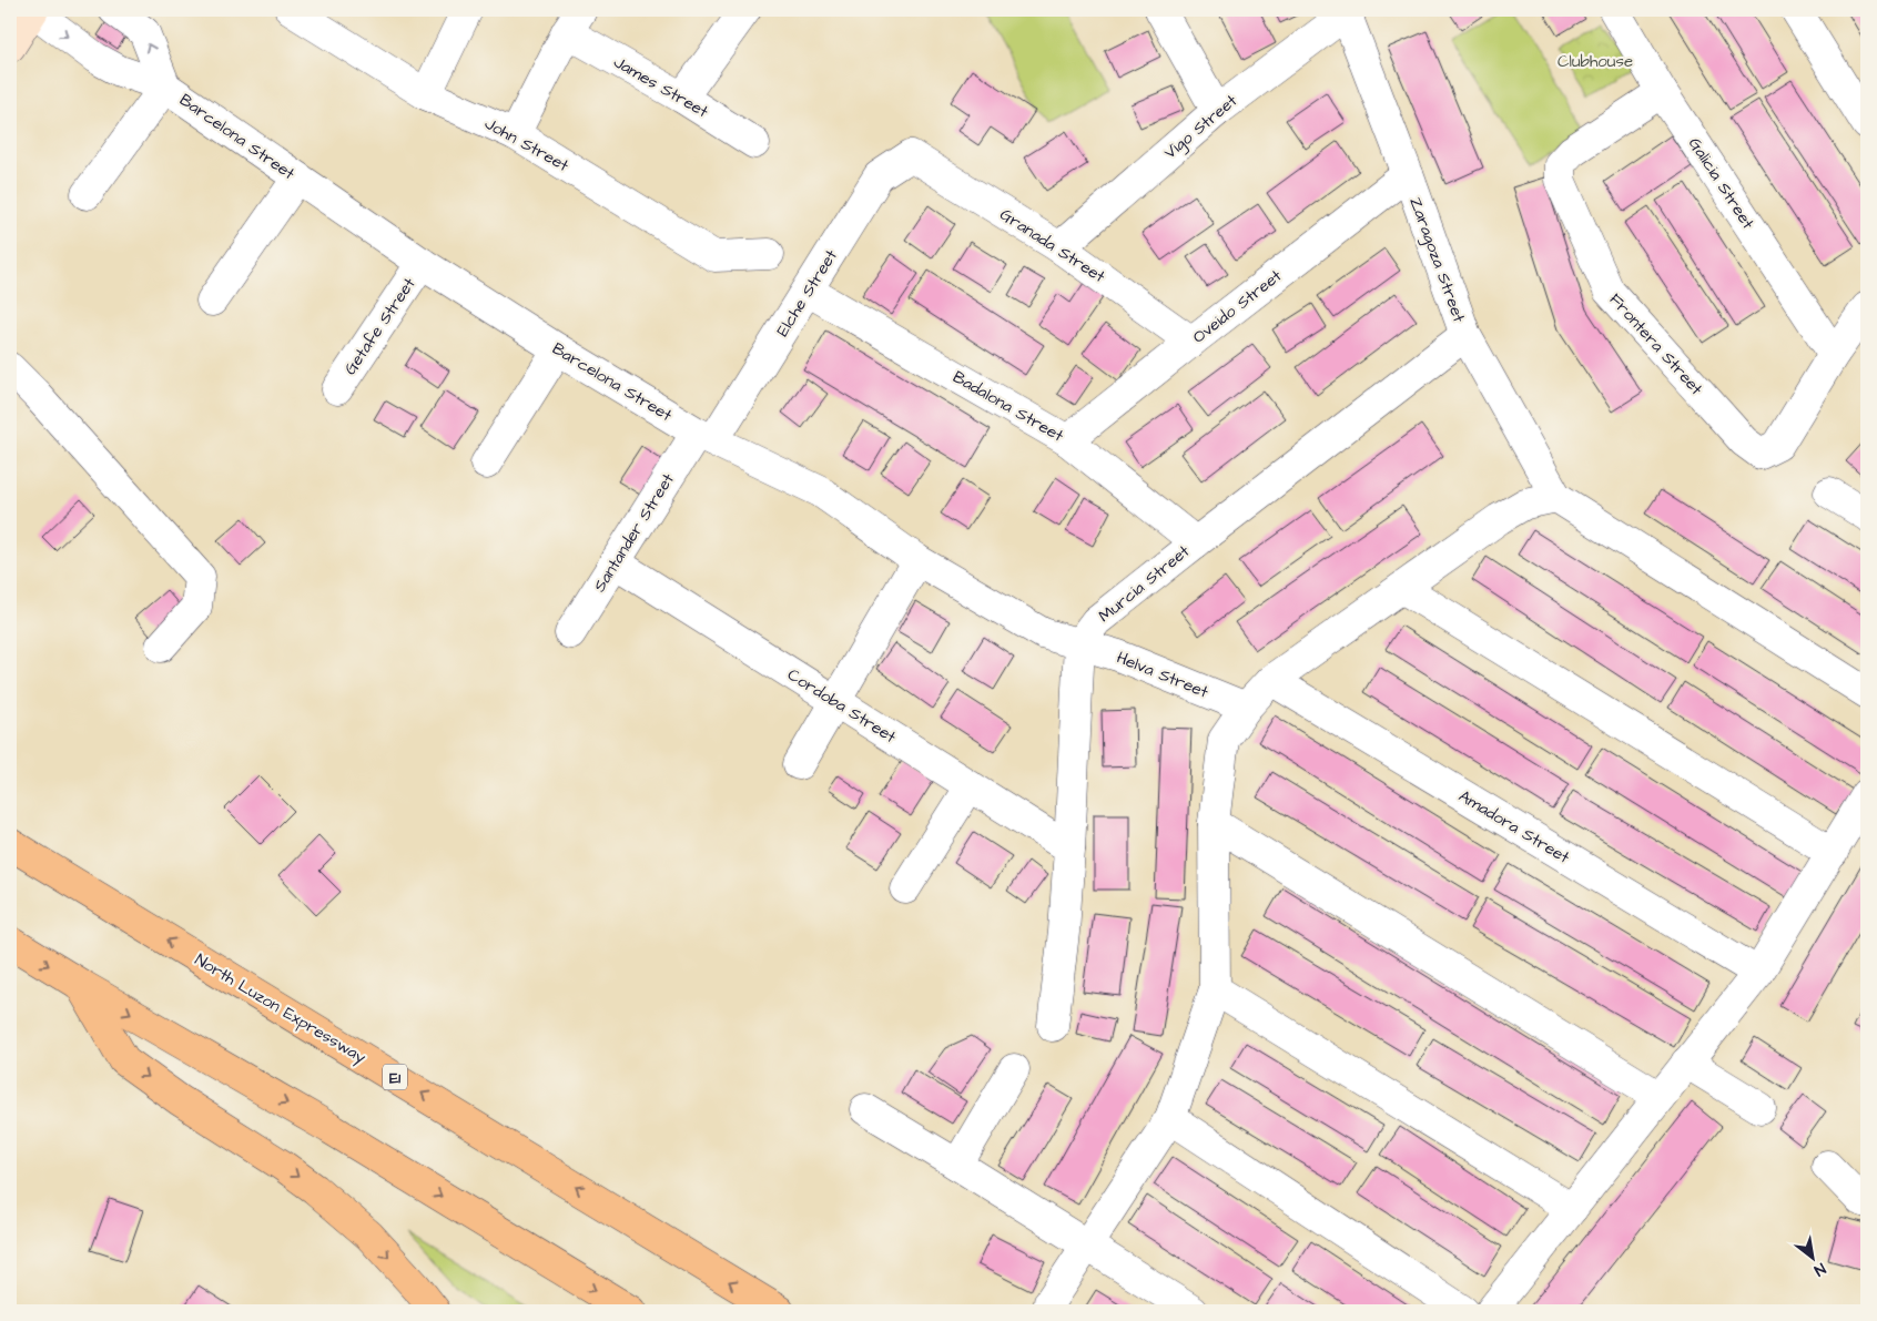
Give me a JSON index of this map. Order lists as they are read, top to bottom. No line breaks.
{"streets":{"highway":["North Luzon Expressway","E1"],"street":["James Street","Vigo Street","Barcelona Street","John Street","Galicia Street","Granada Street","Zaragoza Street","Elche Street","Oveido Street","Getafe Street","Frontera Street","Badalona Street","Santander Street","Murcia Street","Helva Street","Cordoba Street","Amadora Street"]},"crossings":[["Vigo Street","Granada Street"],["Vigo Street","Zaragoza Street"],["Barcelona Street","Elche Street"],["Barcelona Street","Getafe Street"],["Barcelona Street","Santander Street"],["Barcelona Street","Murcia Street"],["Barcelona Street","Helva Street"],["Galicia Street","Frontera Street"],["Granada Street","Elche Street"],["Granada Street","Oveido Street"],["Zaragoza Street","Oveido Street"],["Zaragoza Street","Murcia Street"],["Elche Street","Badalona Street"],["Elche Street","Santander Street"],["Oveido Street","Badalona Street"],["Badalona Street","Murcia Street"],["Santander Street","Cordoba Street"],["Murcia Street","Helva Street"]],"parks":["Clubhouse"],"north":"bottom right"}
